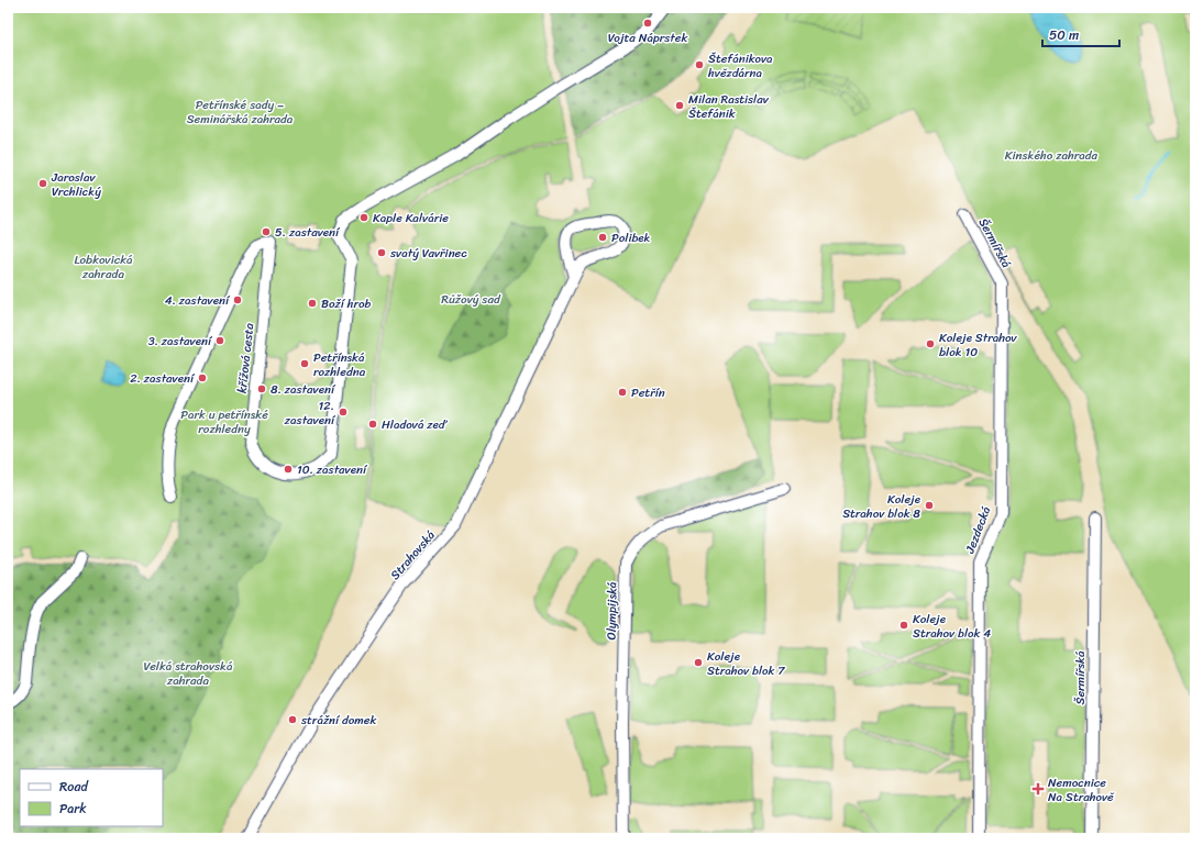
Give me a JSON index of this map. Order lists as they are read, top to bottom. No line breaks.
{"streets":{"street":["Šermířská","křížová cesta","Jezdecká","Strahovská","Olympijská"]},"crossings":[["Šermířská","Jezdecká"]],"parks":["Petřínské sady – Seminářská zahrada","Kinského zahrada","Lobkovická zahrada","Růžový sad","Park u petřínské rozhledny","Velká strahovská zahrada"],"places":{"other":["Vojta Náprstek","Štefánikova hvězdárna","Milan Rastislav Štefánik","Jaroslav Vrchlický","Kaple Kalvárie","5. zastavení","Polibek","svatý Vavřinec","4. zastavení","Boží hrob","3. zastavení","Koleje Strahov blok 10","Petřínská rozhledna","2. zastavení","8. zastavení","Petřín","12. zastavení","Hladová zeď","10. zastavení","Koleje Strahov blok 8","Koleje Strahov blok 4","Koleje Strahov blok 7","strážní domek"],"health":["Nemocnice Na Strahově"]},"legend":["Road","Park"],"scale_bar":"50 m"}
